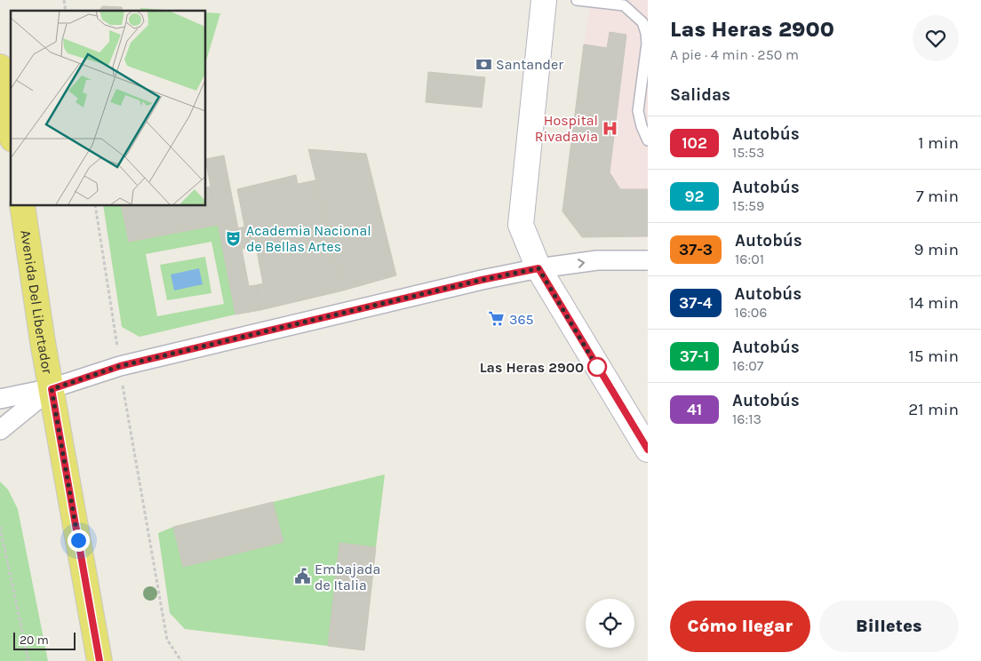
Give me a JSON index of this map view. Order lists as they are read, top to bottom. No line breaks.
{"streets":{"main road":["Avenida Del Libertador"]},"places":{"bank":["Santander"],"hospital":["Hospital Rivadavia"],"theatre":["Academia Nacional de Bellas Artes"],"supermarket":["365"],"other":["Las Heras 2900"],"public building":["Embajada de Italia"]},"lines":["bus line 102"],"scale_bar":"20 m","page":{"heading":[["Las Heras 2900","A pie · 4 min · 250 m"],"Salidas"],"list":[{"mark":"102","name":"Autobús","note":"15:53","value":"1 min"},{"mark":"92","name":"Autobús","note":"15:59","value":"7 min"},{"mark":"37-3","name":"Autobús","note":"16:01","value":"9 min"},{"mark":"37-4","name":"Autobús","note":"16:06","value":"14 min"},{"mark":"37-1","name":"Autobús","note":"16:07","value":"15 min"},{"mark":"41","name":"Autobús","note":"16:13","value":"21 min"}],"buttons":["Cómo llegar","Billetes"],"scale":"20 m"}}
